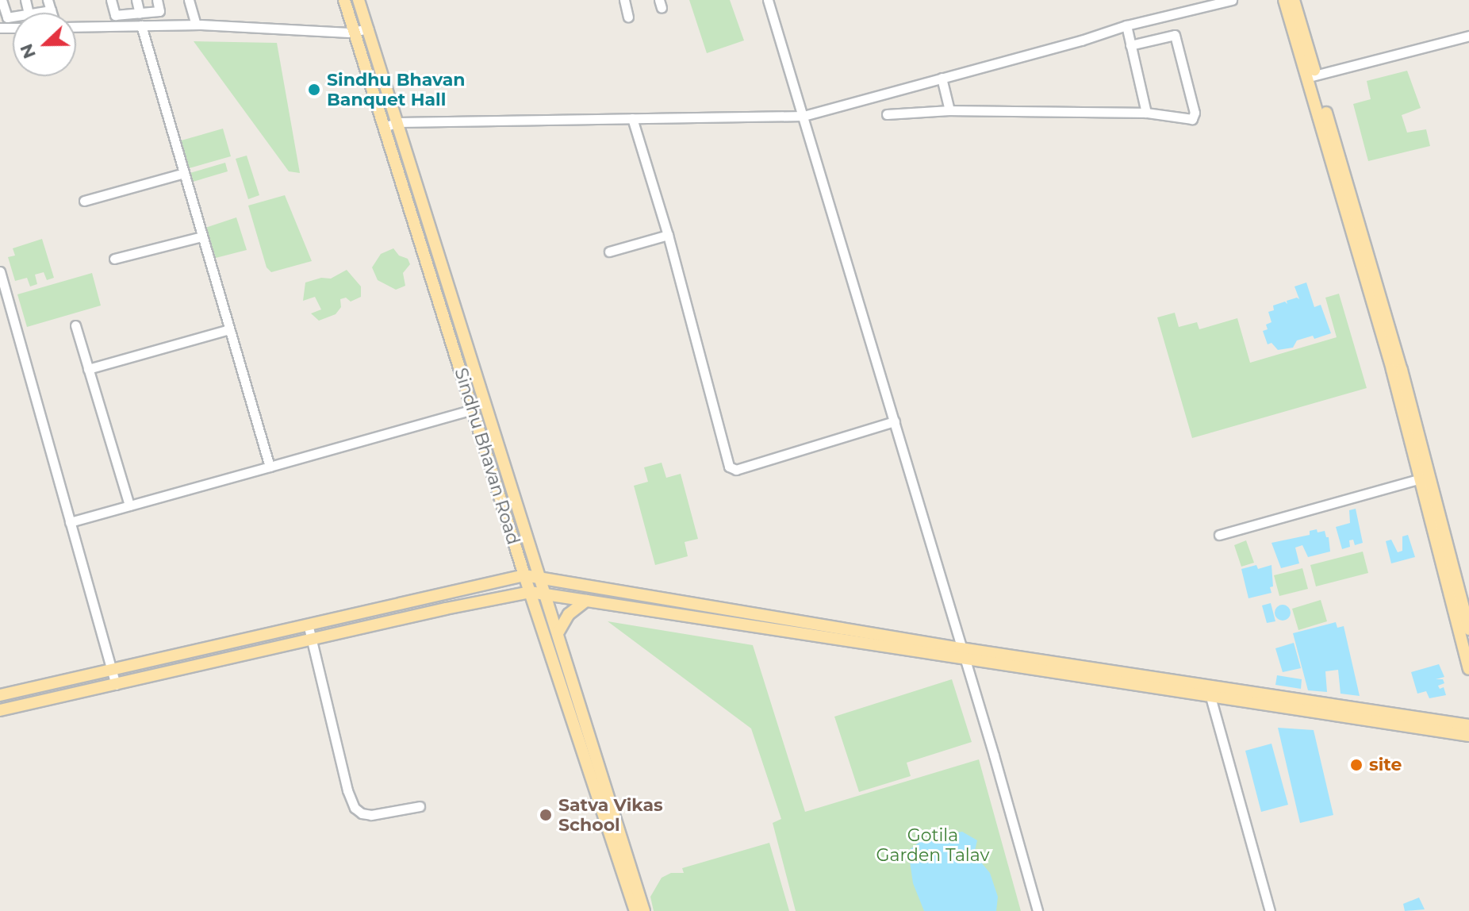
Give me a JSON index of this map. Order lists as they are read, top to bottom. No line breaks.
{"streets":{"main road":["Sindhu Bhavan Road"]},"parks":["Gotila Garden Talav"],"places":["Sindhu Bhavan Banquet Hall","site","Satva Vikas School"],"north":"left"}
